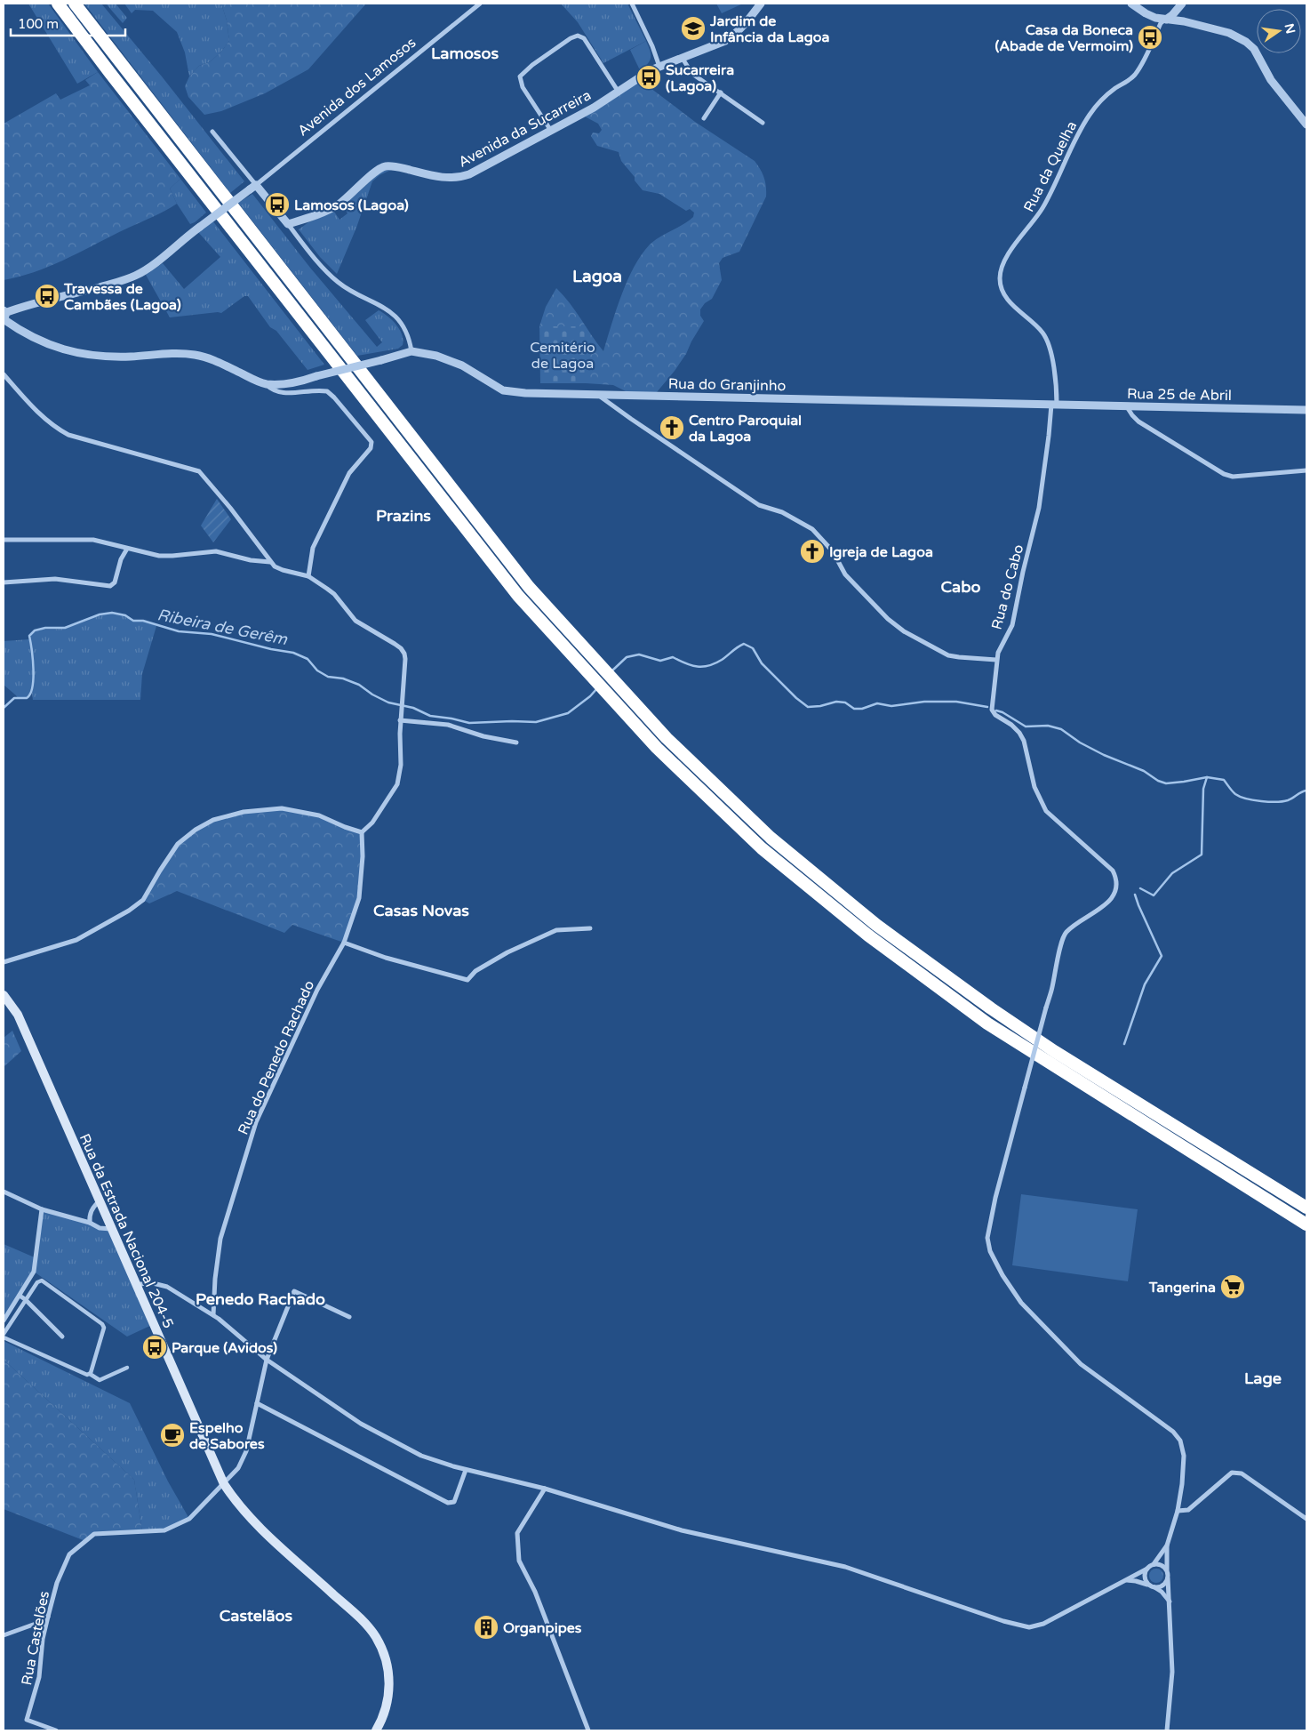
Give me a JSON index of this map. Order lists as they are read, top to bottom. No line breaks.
{"streets":{"main road":["Rua da Estrada Nacional 204-5"],"street":["Avenida dos Lamosos","Avenida da Sucarreira","Rua da Quelha","Rua do Granjinho","Rua 25 de Abril","Rua do Cabo","Rua do Penedo Rachado","Rua Castelões"]},"crossings":[["Rua da Quelha","Rua do Granjinho"],["Rua da Quelha","Rua 25 de Abril"],["Rua da Quelha","Rua do Cabo"],["Rua do Granjinho","Rua 25 de Abril"],["Rua do Granjinho","Rua do Cabo"],["Rua 25 de Abril","Rua do Cabo"],["Rua da Estrada Nacional 204-5","Rua Castelões"]],"districts":["Lamosos","Lagoa","Prazins","Cabo","Casas Novas","Penedo Rachado","Lage","Castelãos"],"water":["Ribeira de Gerêm"],"parks":["Cemitério de Lagoa"],"places":{"school or university":["Jardim de Infância da Lagoa"],"bus stop":["Casa da Boneca (Abade de Vermoim)","Sucarreira (Lagoa)","Lamosos (Lagoa)","Travessa de Cambães (Lagoa)","Parque (Avidos)"],"church":["Centro Paroquial da Lagoa","Igreja de Lagoa"],"supermarket":["Tangerina"],"cafe":["Espelho de Sabores"],"building":["Organpipes"]},"scale_bar":"100 m","north":"right"}
